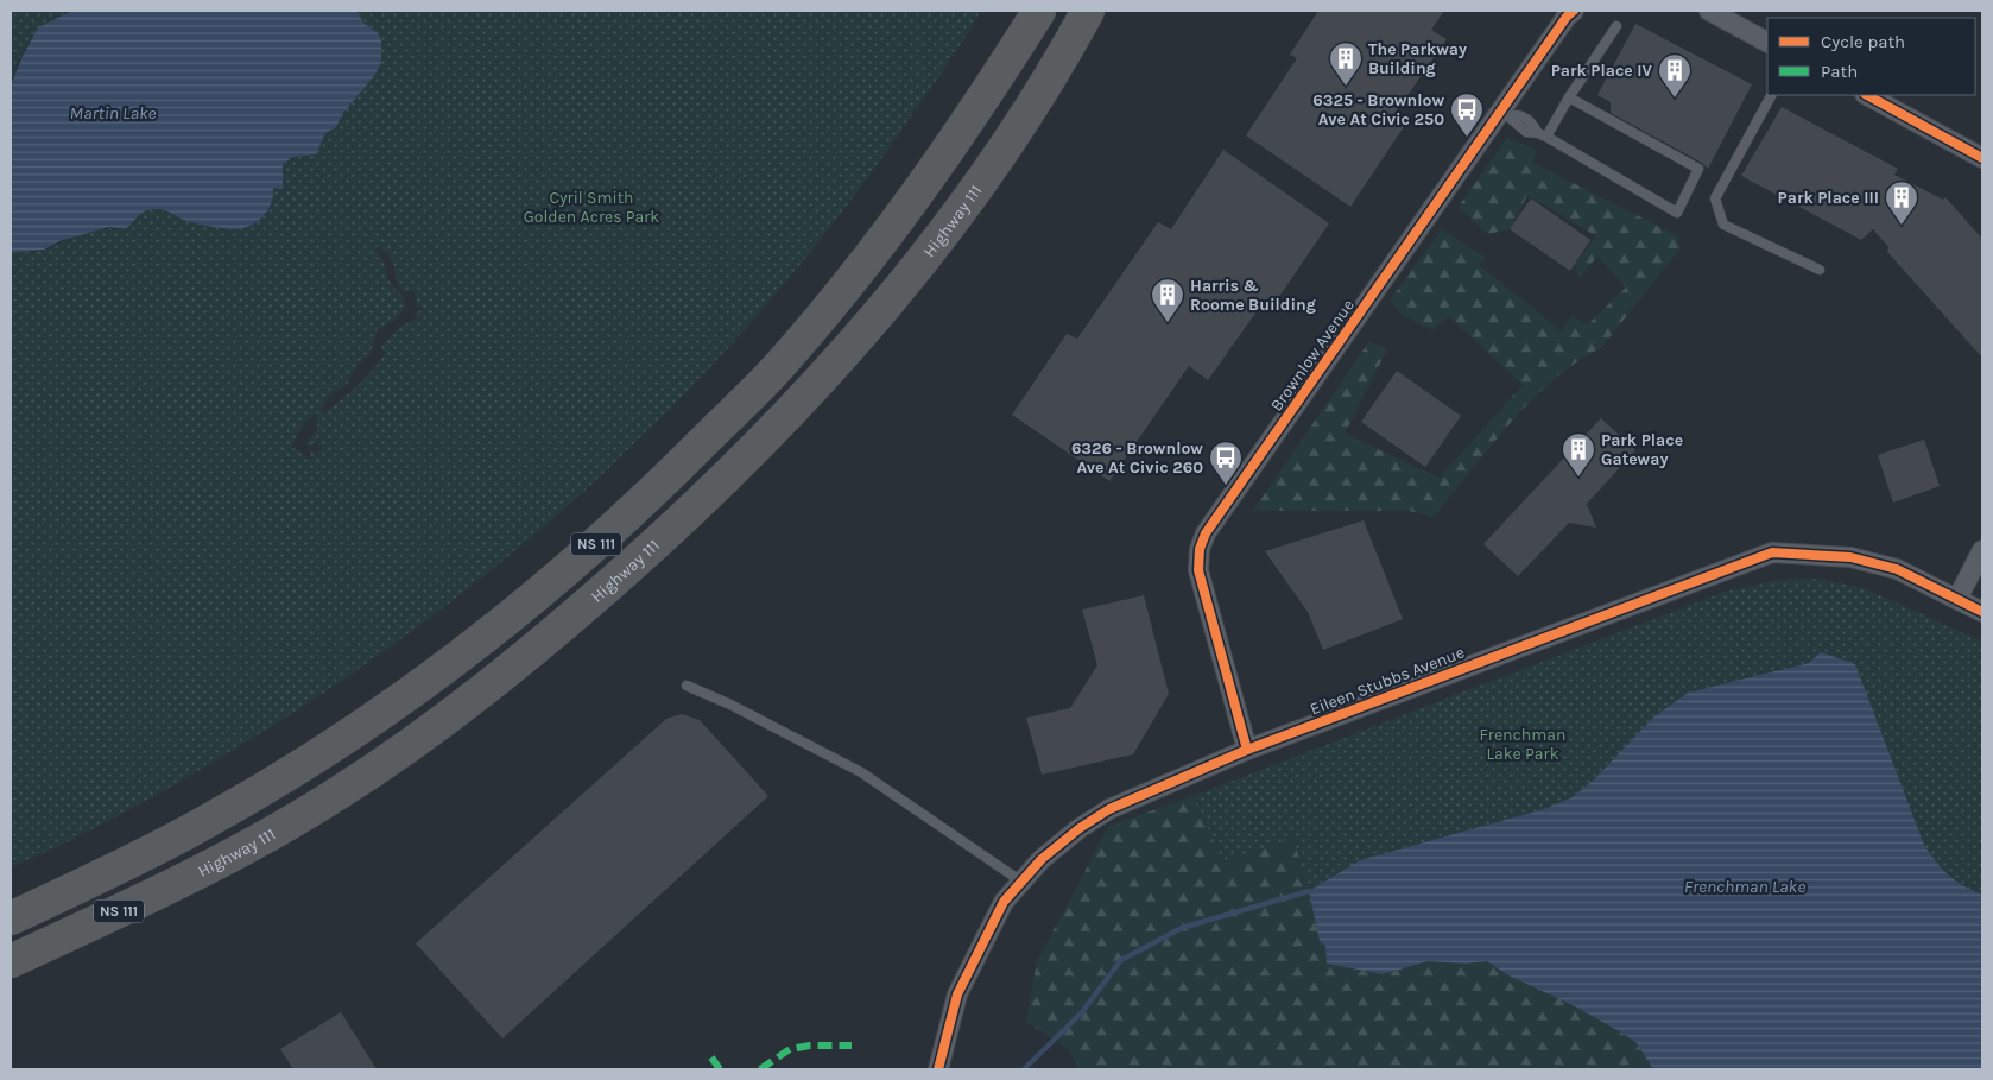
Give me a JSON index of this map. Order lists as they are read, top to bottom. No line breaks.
{"streets":{"highway":["Highway 111","NS 111"],"street":["Brownlow Avenue","Eileen Stubbs Avenue"]},"crossings":[["Brownlow Avenue","Eileen Stubbs Avenue"]],"water":["Martin Lake","Frenchman Lake"],"parks":["Cyril Smith Golden Acres Park","Frenchman Lake Park"],"places":{"building":["The Parkway Building","Park Place IV","Park Place III","Harris & Roome Building","Park Place Gateway"],"bus stop":["6325 - Brownlow Ave At Civic 250","6326 - Brownlow Ave At Civic 260"]},"legend":["Cycle path","Path"]}
